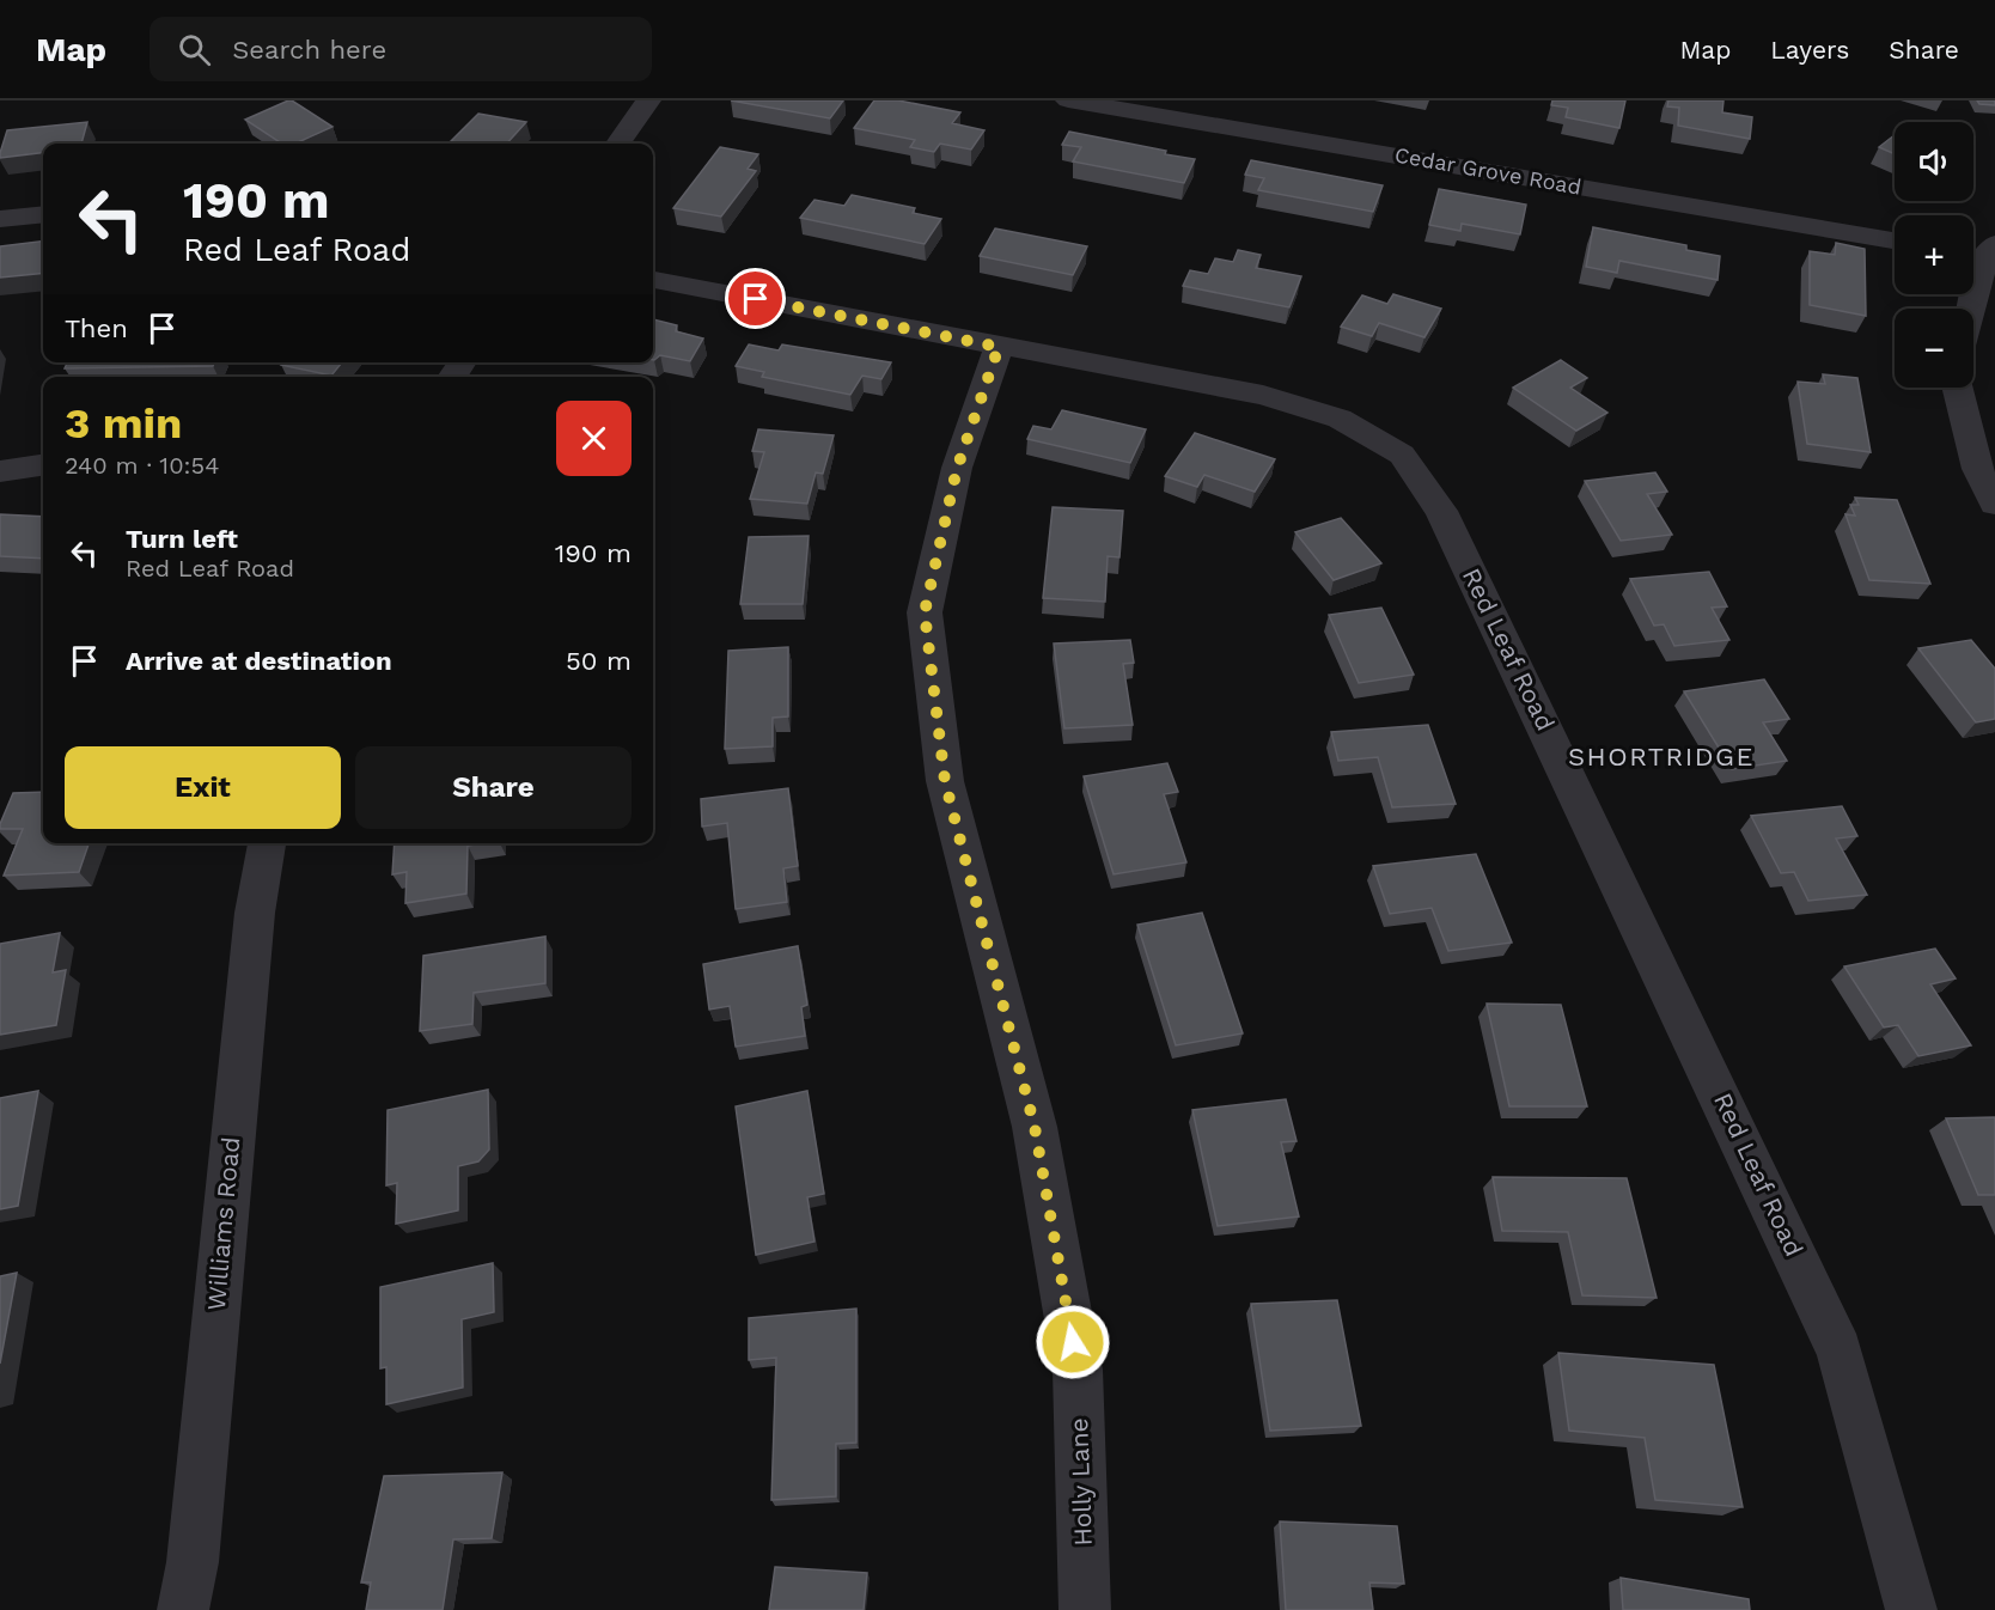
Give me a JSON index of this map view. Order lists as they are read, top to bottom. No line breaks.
{"streets":{"street":["Cedar Grove Road","Red Leaf Road","Williams Road","Holly Lane"]},"crossings":[["Red Leaf Road","Holly Lane"]],"districts":["SHORTRIDGE"],"page":{"header":"Map","search":"Search here","nav":["Map","Layers","Share"],"map_buttons":["+","−"],"turn":["190 m","Red Leaf Road"],"then":"Then","heading":["3 min","240 m · 10:54"],"list":[{"name":"Turn left","note":"Red Leaf Road","value":"190 m"},{"name":"Arrive at destination","value":"50 m"}],"buttons":["Exit","Share"]}}
